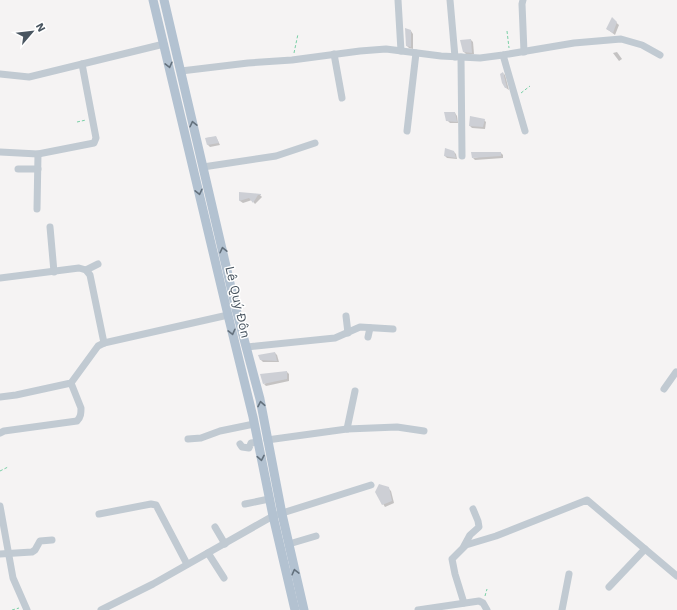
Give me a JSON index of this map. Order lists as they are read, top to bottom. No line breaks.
{"streets":{"main road":["Lê Quý Đôn"]},"north":"top right"}
